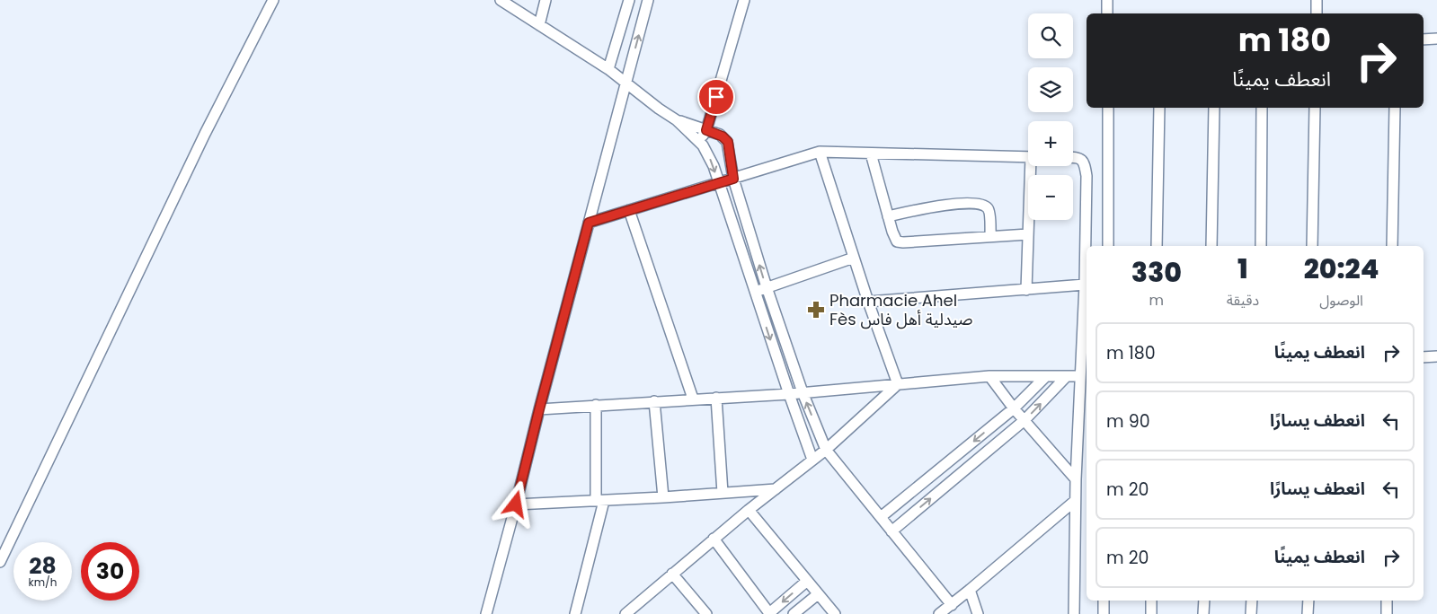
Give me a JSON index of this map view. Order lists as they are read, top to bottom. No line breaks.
{"places":{"pharmacy":["Pharmacie Ahel Fès صيدلية أهل فاس"]},"page":{"map_buttons":["+","−"],"turn":["180 m","انعطف يمينًا"],"eta":["20:24","الوصول","1","دقيقة","330","m"],"list":[{"name":"انعطف يمينًا","value":"180 m"},{"name":"انعطف يسارًا","value":"90 m"},{"name":"انعطف يسارًا","value":"20 m"},{"name":"انعطف يمينًا","value":"20 m"}],"speed":"28 km/h","limit":"30"}}
